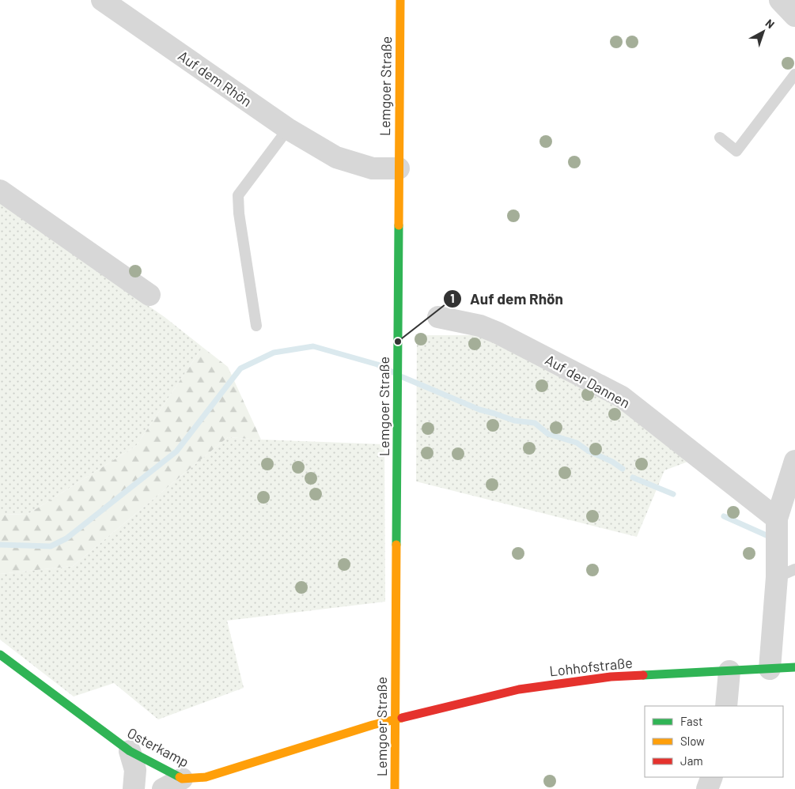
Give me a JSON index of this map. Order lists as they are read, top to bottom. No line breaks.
{"streets":{"street":["Auf dem Rhön","Lemgoer Straße","Auf der Dannen","Lohhofstraße","Osterkamp"]},"crossings":[["Auf dem Rhön","Lemgoer Straße"],["Lemgoer Straße","Lohhofstraße"],["Lemgoer Straße","Osterkamp"],["Lohhofstraße","Osterkamp"]],"places":["Auf dem Rhön"],"legend":["Fast","Slow","Jam"],"north":"top right"}
